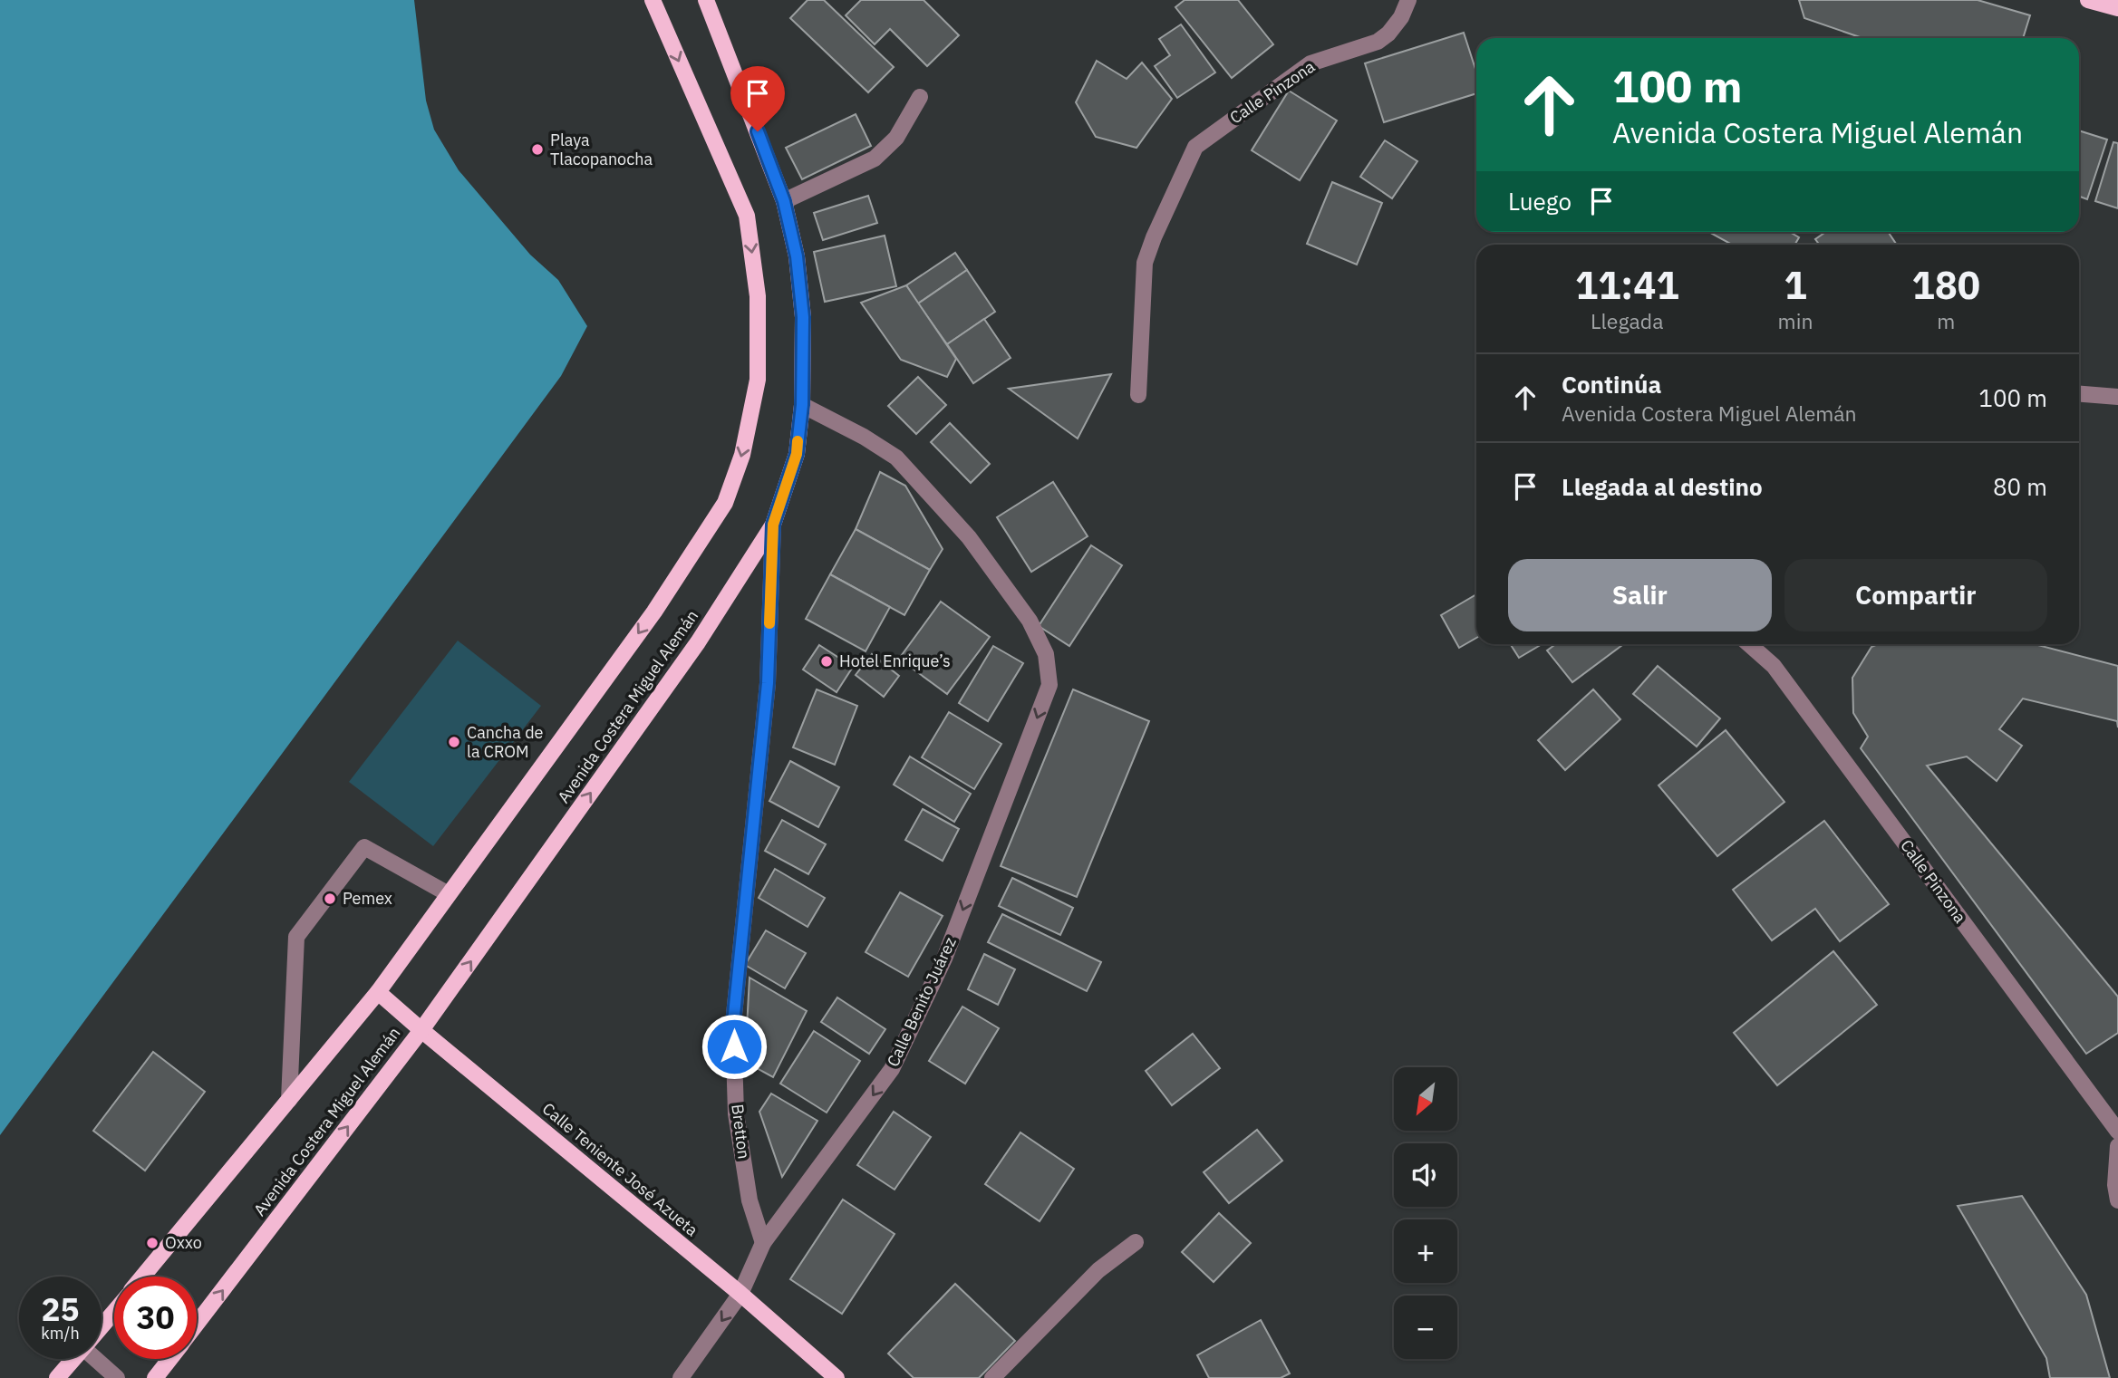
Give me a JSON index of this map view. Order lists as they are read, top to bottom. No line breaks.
{"streets":{"main road":["Avenida Costera Miguel Alemán","Calle Teniente José Azueta"],"street":["Calle Pinzona","Calle Benito Juárez","Bretton"]},"crossings":[["Avenida Costera Miguel Alemán","Calle Benito Juárez"],["Avenida Costera Miguel Alemán","Bretton"],["Avenida Costera Miguel Alemán","Calle Teniente José Azueta"],["Calle Benito Juárez","Bretton"],["Calle Benito Juárez","Calle Teniente José Azueta"]],"one_way":["Calle Benito Juárez"],"places":["Playa Tlacopanocha","Hotel Enrique’s","Cancha de la CROM","Pemex","Oxxo"],"north":"bottom left","page":{"turn":["100 m","Avenida Costera Miguel Alemán"],"then":"Luego","eta":["11:41","Llegada","1","min","180","m"],"list":[{"name":"Continúa","note":"Avenida Costera Miguel Alemán","value":"100 m"},{"name":"Llegada al destino","value":"80 m"}],"buttons":["Salir","Compartir"],"map_buttons":["+","−"],"speed":"25 km/h","limit":"30"}}
